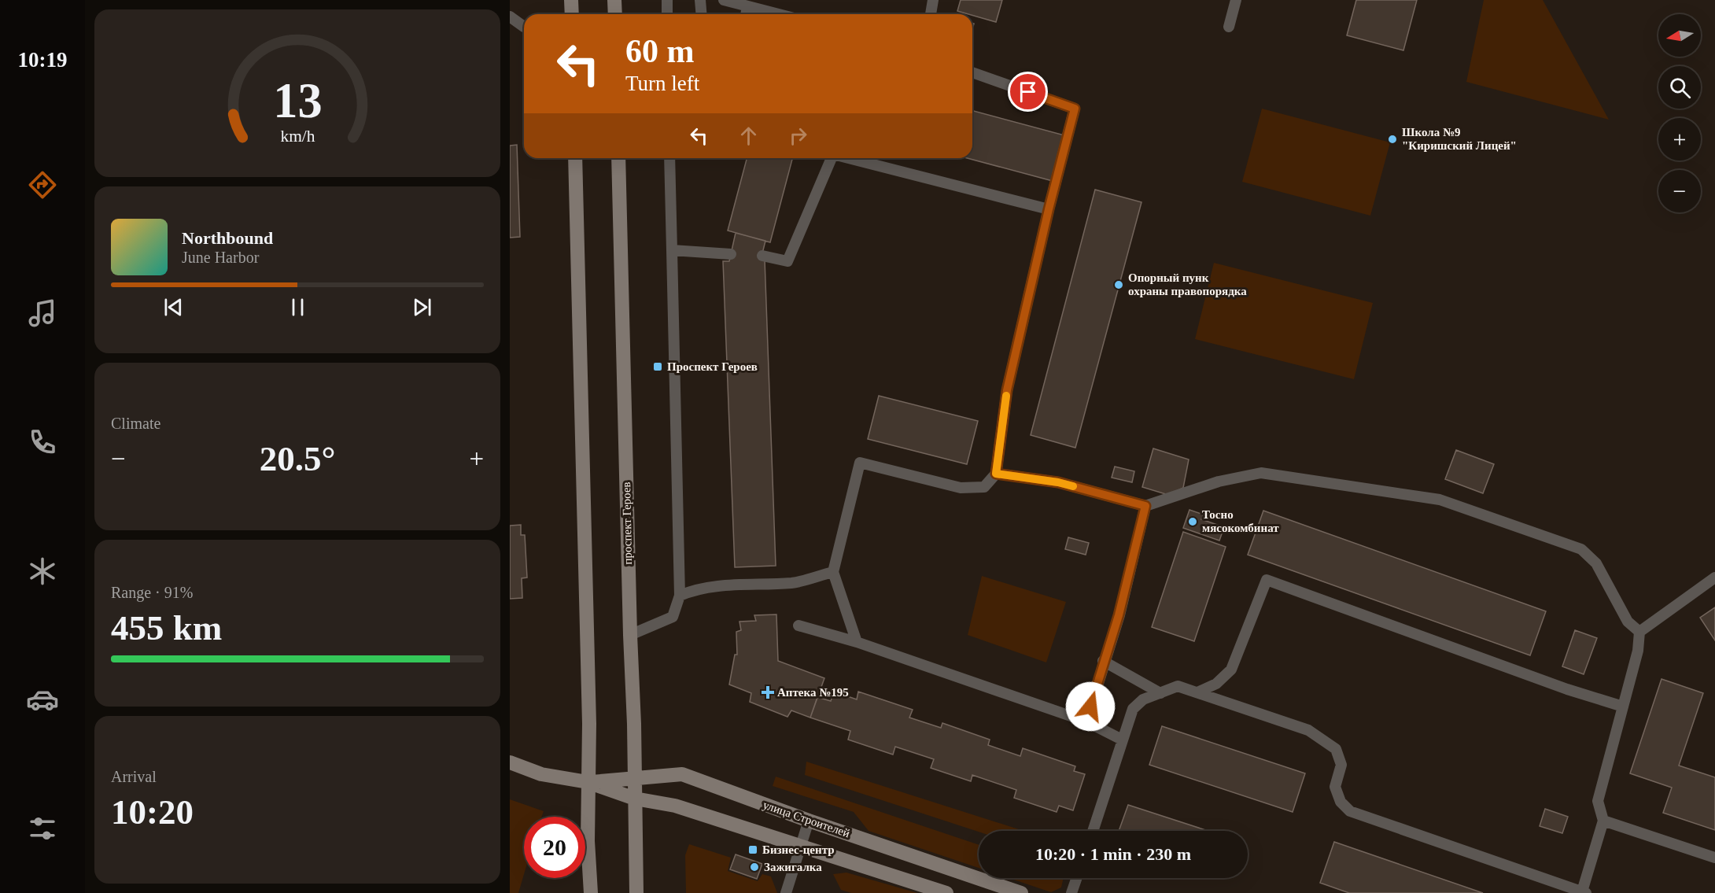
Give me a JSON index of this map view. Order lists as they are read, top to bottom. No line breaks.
{"streets":{"main road":["проспект Героев","улица Строителей"]},"crossings":[["проспект Героев","улица Строителей"]],"places":{"other":["Школа №9 \"Киришский Лицей\"","Опорный пунк охраны правопорядка","Тосно мясокомбинат","Зажигалка"],"transit":["Проспект Героев","Бизнес-центр"],"health":["Аптека №195"]},"north":"left","page":{"tabs":"10:19","map_buttons":["+","−"],"turn":["60 m","Turn left"],"song":["Northbound","June Harbor"],"tile":["Climate",["Range · 91%","455 km"],["Arrival","10:20"]],"heat":["−","20.5°","+"],"limit":"20","trip":"10:20 · 1 min · 230 m","gauge":["13","km/h"]}}
